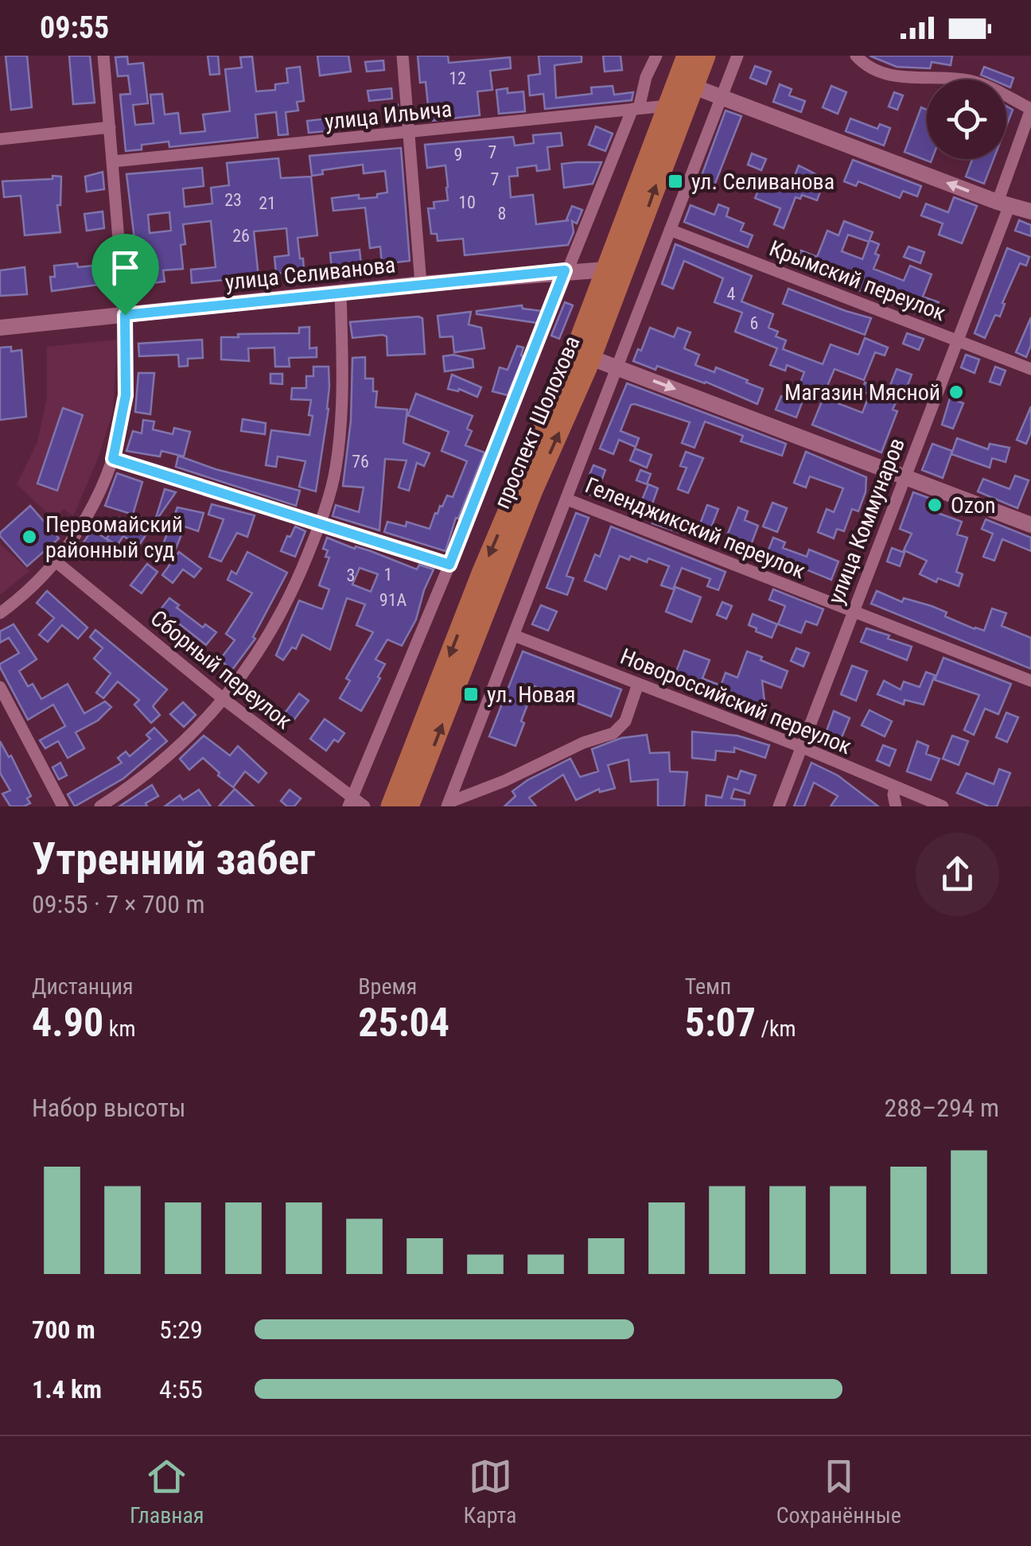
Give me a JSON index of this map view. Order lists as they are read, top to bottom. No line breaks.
{"streets":{"main road":["проспект Шолохова"],"street":["улица Ильича","улица Селиванова","Крымский переулок","улица Коммунаров","Геленджикский переулок","Сборный переулок","Новороссийский переулок"]},"crossings":[["улица Ильича","проспект Шолохова"],["улица Селиванова","проспект Шолохова"],["Крымский переулок","улица Коммунаров"],["улица Коммунаров","Геленджикский переулок"],["улица Коммунаров","Новороссийский переулок"]],"places":{"transit":["ул. Селиванова","ул. Новая"],"other":["Магазин Мясной","Ozon","Первомайский районный суд"]},"house_numbers":["12","7","9","7","23","10","21","8","26","4","6","76","1","3","91А"],"page":{"status":"09:55","heading":["Утренний забег","09:55 · 7 × 700 m"],"stats":[["Дистанция","4.90 km"],["Время","25:04"],["Темп","5:07 /km"]],"chart":["Набор высоты","288–294 m"],"list":[{"name":"700 m","note":"5:29"},{"name":"1.4 km","note":"4:55"}],"tabs":["Главная","Карта","Сохранённые"]}}
